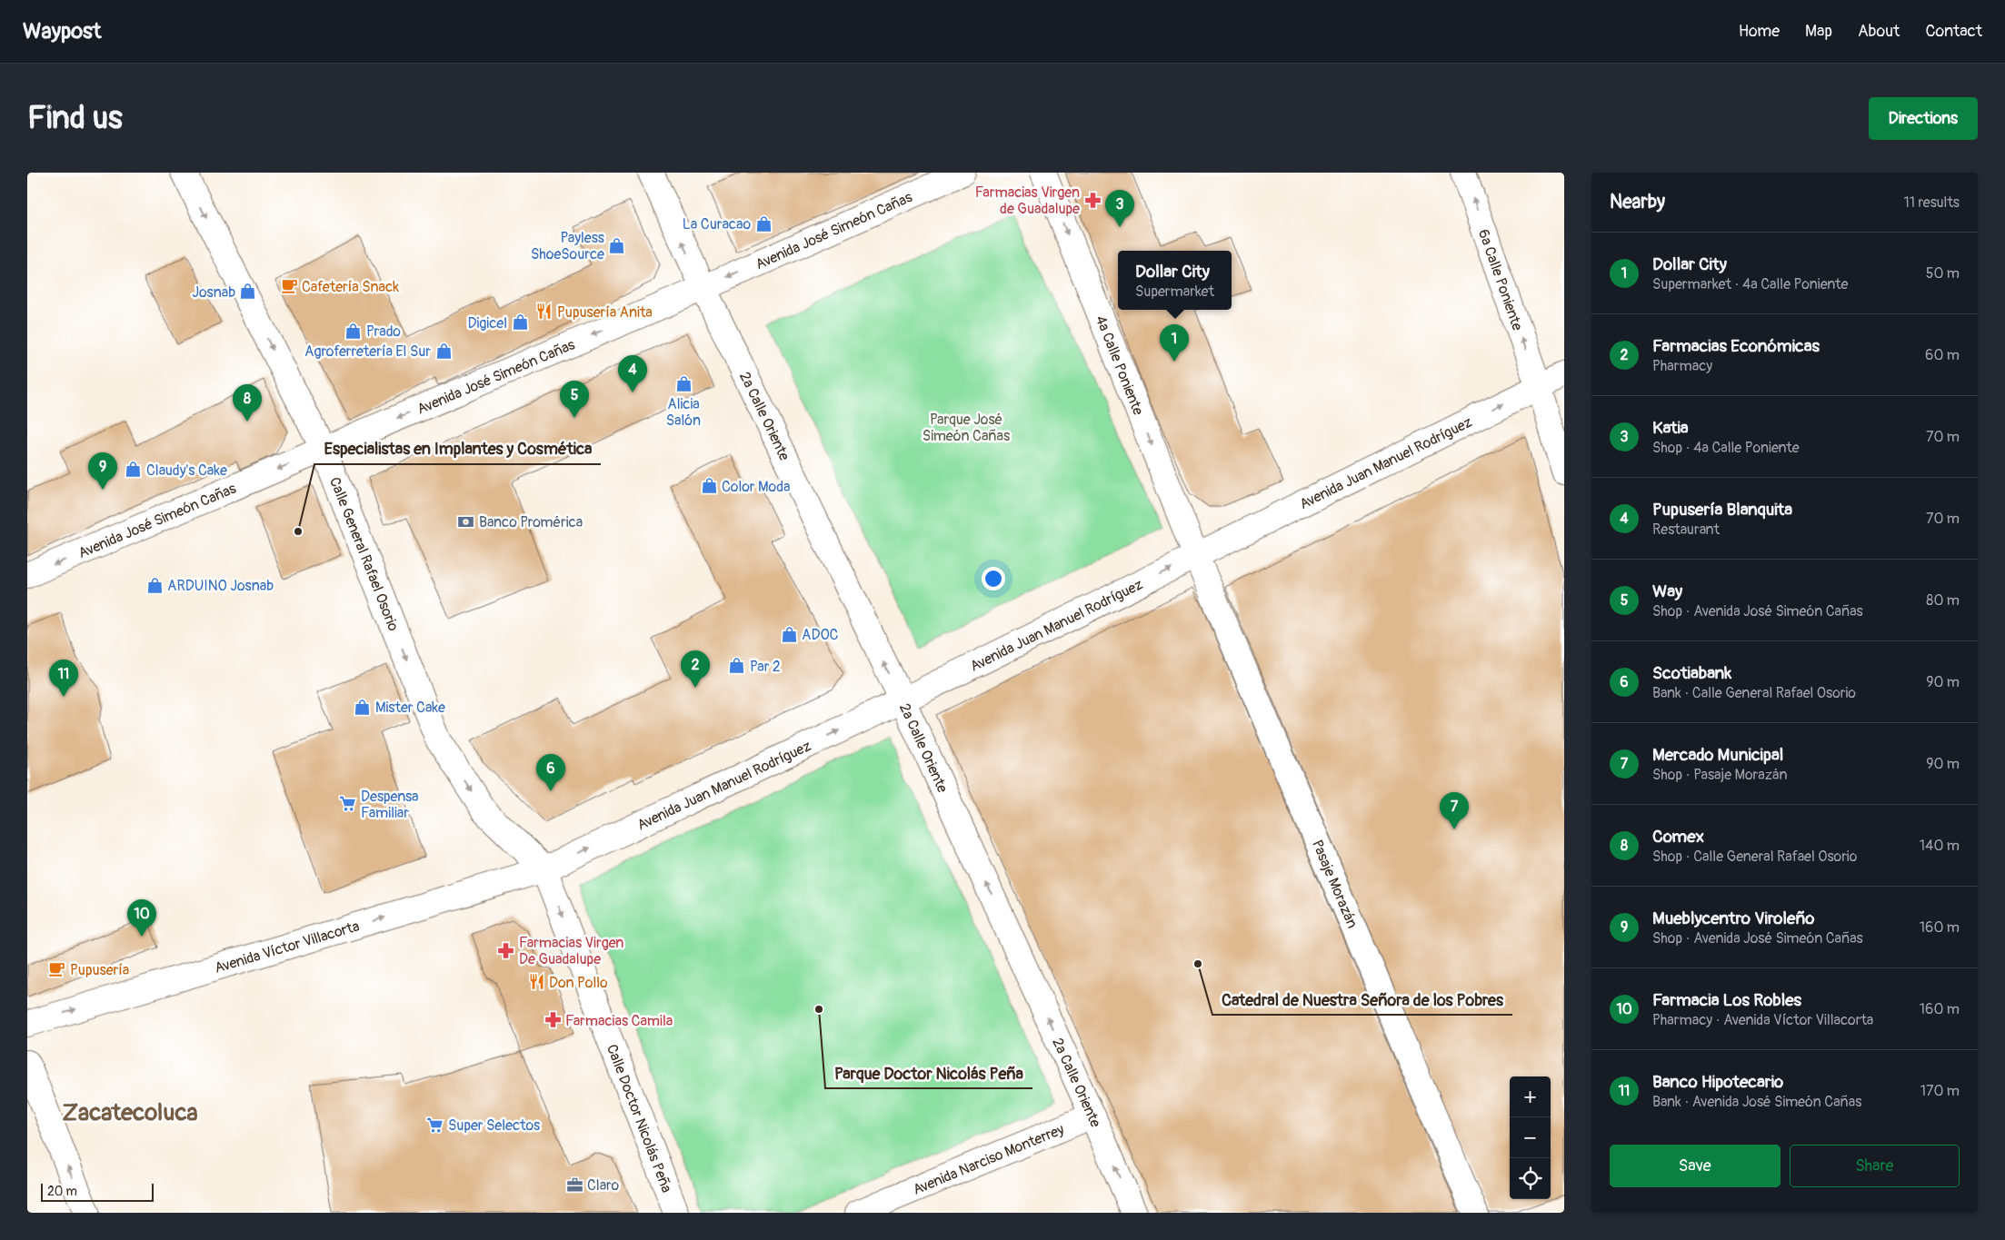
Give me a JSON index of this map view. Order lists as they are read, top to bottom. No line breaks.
{"streets":{"main road":["Avenida José Simeón Cañas","6a Calle Poniente","4a Calle Poniente","2a Calle Oriente","Avenida Juan Manuel Rodríguez","Calle General Rafael Osorio","Pasaje Morazán","Avenida Víctor Villacorta","Calle Doctor Nicolás Peña","Avenida Narciso Monterrey"]},"crossings":[["Avenida José Simeón Cañas","2a Calle Oriente"],["Avenida José Simeón Cañas","Calle General Rafael Osorio"],["6a Calle Poniente","Avenida Juan Manuel Rodríguez"],["4a Calle Poniente","Avenida Juan Manuel Rodríguez"],["4a Calle Poniente","Pasaje Morazán"],["2a Calle Oriente","Avenida Juan Manuel Rodríguez"],["2a Calle Oriente","Avenida Narciso Monterrey"],["Avenida Juan Manuel Rodríguez","Calle General Rafael Osorio"],["Avenida Juan Manuel Rodríguez","Pasaje Morazán"],["Avenida Juan Manuel Rodríguez","Avenida Víctor Villacorta"],["Avenida Juan Manuel Rodríguez","Calle Doctor Nicolás Peña"],["Calle General Rafael Osorio","Avenida Víctor Villacorta"],["Calle General Rafael Osorio","Calle Doctor Nicolás Peña"],["Avenida Víctor Villacorta","Calle Doctor Nicolás Peña"]],"one_way":["Avenida José Simeón Cañas","6a Calle Poniente","4a Calle Poniente","2a Calle Oriente","Avenida Juan Manuel Rodríguez","Calle General Rafael Osorio","Avenida Víctor Villacorta","Calle Doctor Nicolás Peña"],"districts":["Zacatecoluca"],"parks":["Parque José Simeón Cañas"],"places":{"pharmacy":["Farmacias Virgen de Guadalupe","Farmacias Virgen De Guadalupe","Farmacias Camila"],"shop":["La Curacao","Payless ShoeSource","Josnab","Digicel","Prado","Agroferretería El Sur","Alicia Salón","Claudy's Cake","Color Moda","ARDUINO Josnab","ADOC","Par 2","Mister Cake"],"cafe":["Cafetería Snack","Pupusería"],"restaurant":["Pupusería Anita","Don Pollo"],"bank":["Banco Promérica"],"other":["Especialistas en Implantes y Cosmética","Catedral de Nuestra Señora de los Pobres","Parque Doctor Nicolás Peña"],"supermarket":["Despensa Familiar","Super Selectos"],"office":["Claro"]},"scale_bar":"20 m","page":{"header":"Waypost","nav":["Home","Map","About","Contact"],"buttons":["Directions",["Save","Share"]],"title":"Find us","heading":["Nearby","11 results"],"pins":["3","1","4","5","8","9","2","11","6","7","10"],"list":[{"mark":"1","name":"Dollar City","note":"Supermarket · 4a Calle Poniente","value":"50 m"},{"mark":"2","name":"Farmacias Económicas","note":"Pharmacy","value":"60 m"},{"mark":"3","name":"Katia","note":"Shop · 4a Calle Poniente","value":"70 m"},{"mark":"4","name":"Pupusería Blanquita","note":"Restaurant","value":"70 m"},{"mark":"5","name":"Way","note":"Shop · Avenida José Simeón Cañas","value":"80 m"},{"mark":"6","name":"Scotiabank","note":"Bank · Calle General Rafael Osorio","value":"90 m"},{"mark":"7","name":"Mercado Municipal","note":"Shop · Pasaje Morazán","value":"90 m"},{"mark":"8","name":"Comex","note":"Shop · Calle General Rafael Osorio","value":"140 m"},{"mark":"9","name":"Mueblycentro Viroleño","note":"Shop · Avenida José Simeón Cañas","value":"160 m"},{"mark":"10","name":"Farmacia Los Robles","note":"Pharmacy · Avenida Víctor Villacorta","value":"160 m"},{"mark":"11","name":"Banco Hipotecario","note":"Bank · Avenida José Simeón Cañas","value":"170 m"}],"popup":["Dollar City","Supermarket"],"map_buttons":["+","−"],"scale":"20 m"}}
